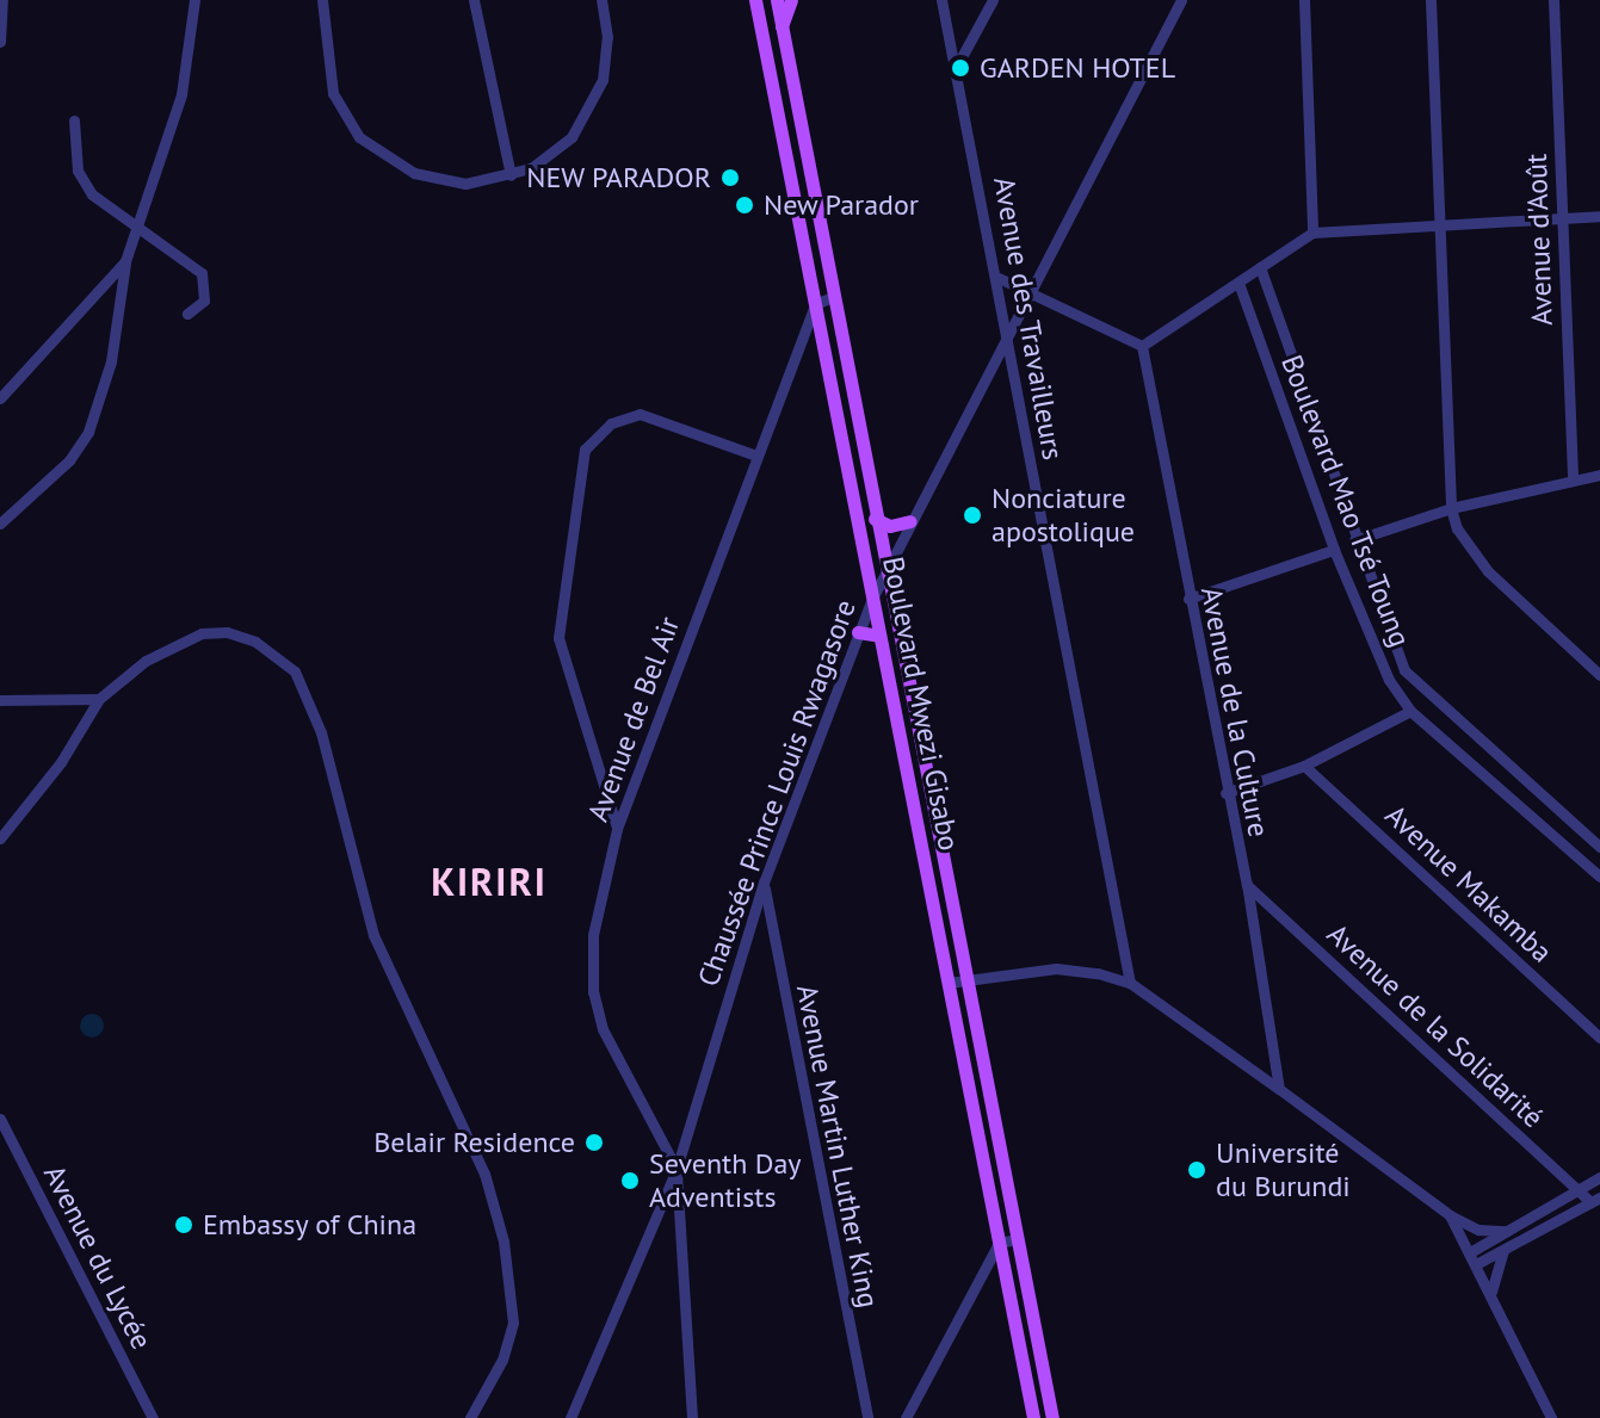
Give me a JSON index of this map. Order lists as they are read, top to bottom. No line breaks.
{"streets":{"main road":["Boulevard Mwezi Gisabo"],"street":["Avenue d'Août","Avenue des Travailleurs","Boulevard Mao Tsé Toung","Avenue de la Culture","Avenue de Bel Air","Chaussée Prince Louis Rwagasore","Avenue Makamba","Avenue de la Solidarité","Avenue Martin Luther King","Avenue du Lycée"]},"crossings":[["Avenue des Travailleurs","Chaussée Prince Louis Rwagasore"],["Boulevard Mwezi Gisabo","Avenue de Bel Air"],["Boulevard Mwezi Gisabo","Chaussée Prince Louis Rwagasore"],["Avenue de la Culture","Avenue de la Solidarité"],["Avenue de Bel Air","Chaussée Prince Louis Rwagasore"],["Chaussée Prince Louis Rwagasore","Avenue Martin Luther King"]],"districts":["KIRIRI"],"places":["GARDEN HOTEL","NEW PARADOR","New Parador","Nonciature apostolique","Belair Residence","Université du Burundi","Seventh Day Adventists","Embassy of China"]}
